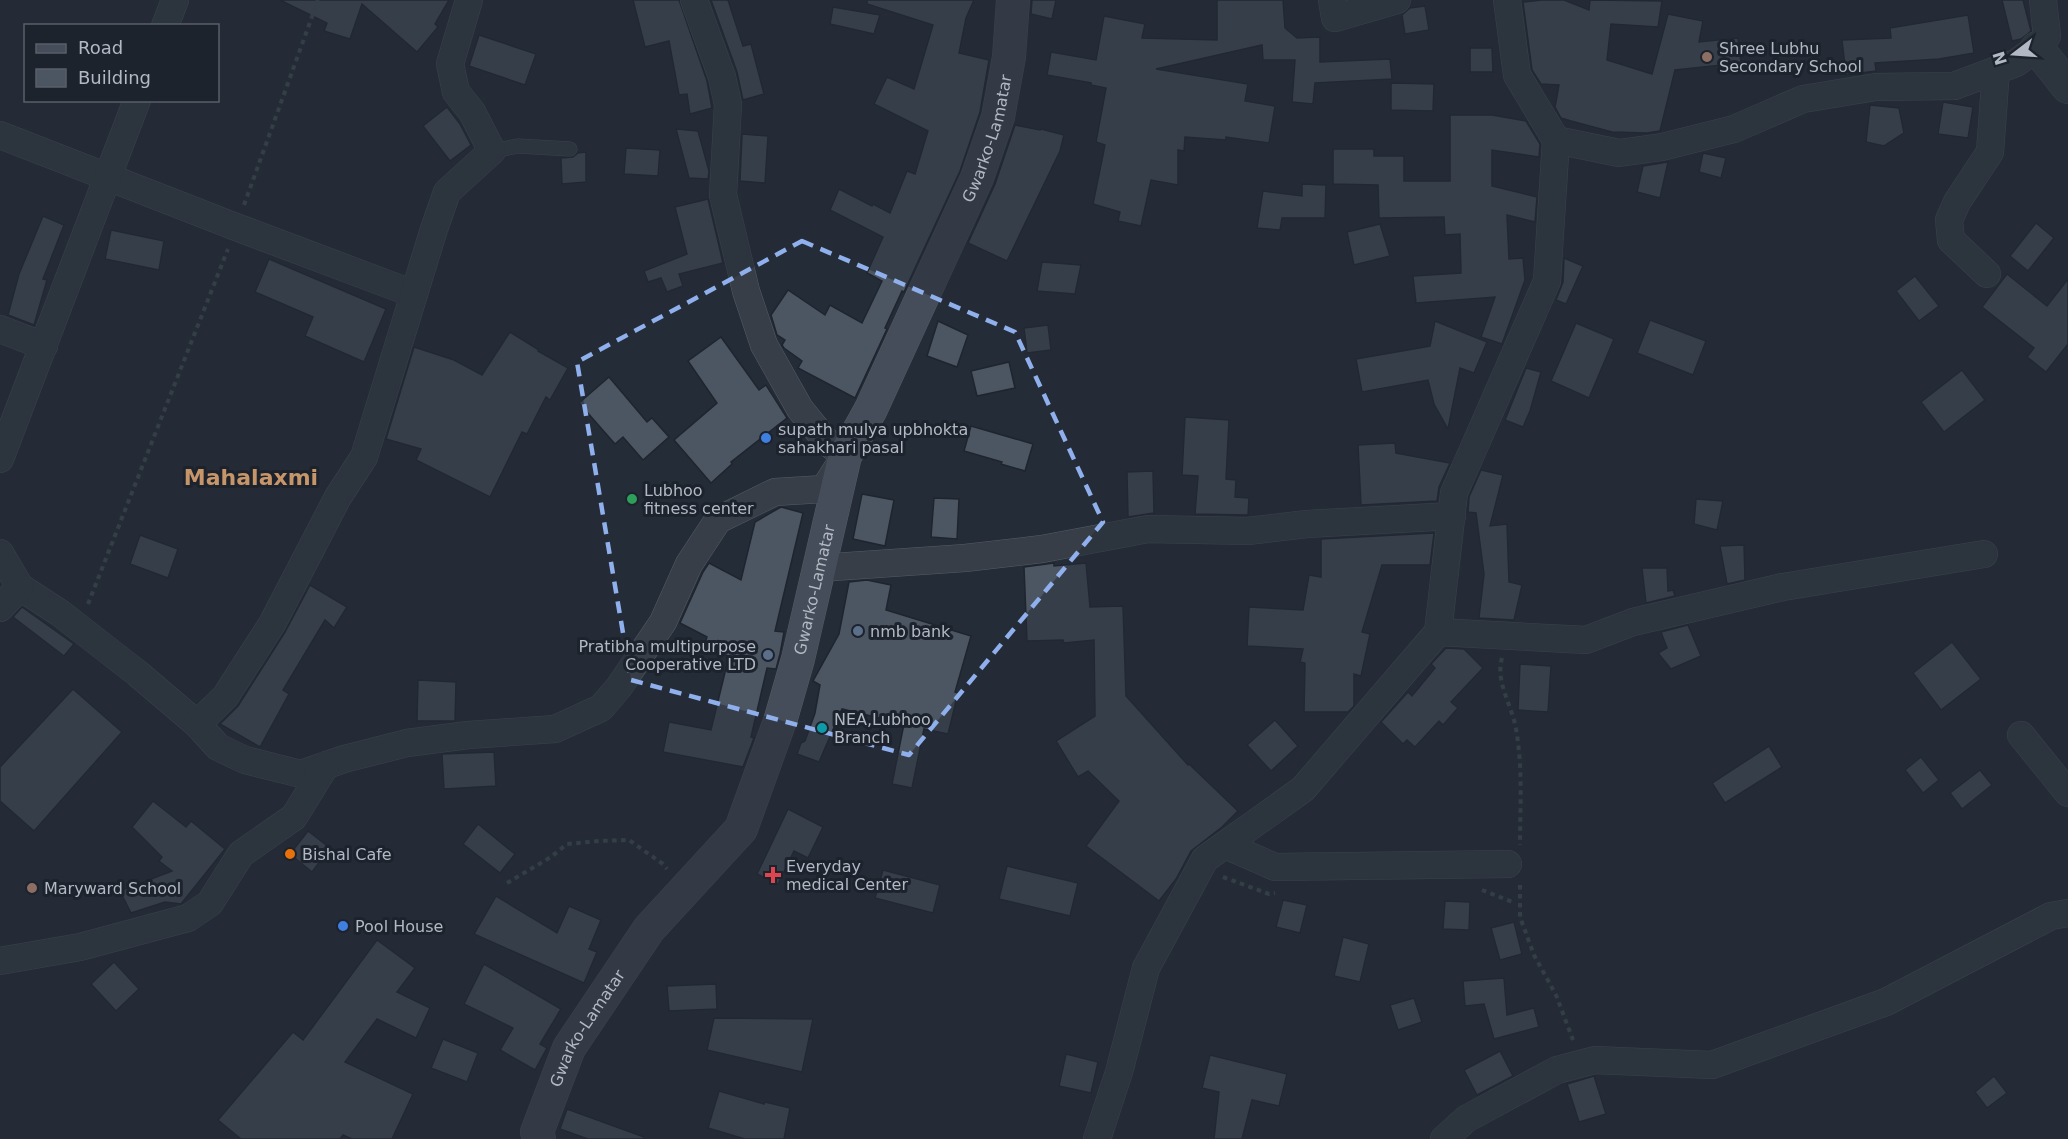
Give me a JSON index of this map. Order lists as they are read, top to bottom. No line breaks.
{"streets":{"main road":["Gwarko-Lamatar"]},"districts":["Mahalaxmi"],"places":{"other":["Shree Lubhu Secondary School","supath mulya upbhokta sahakhari pasal","Lubhoo fitness center","nmb bank","Pratibha multipurpose Cooperative LTD","NEA,Lubhoo Branch","Bishal Cafe","Maryward School","Pool House"],"health":["Everyday medical Center"]},"legend":["Road","Building"],"north":"left"}
